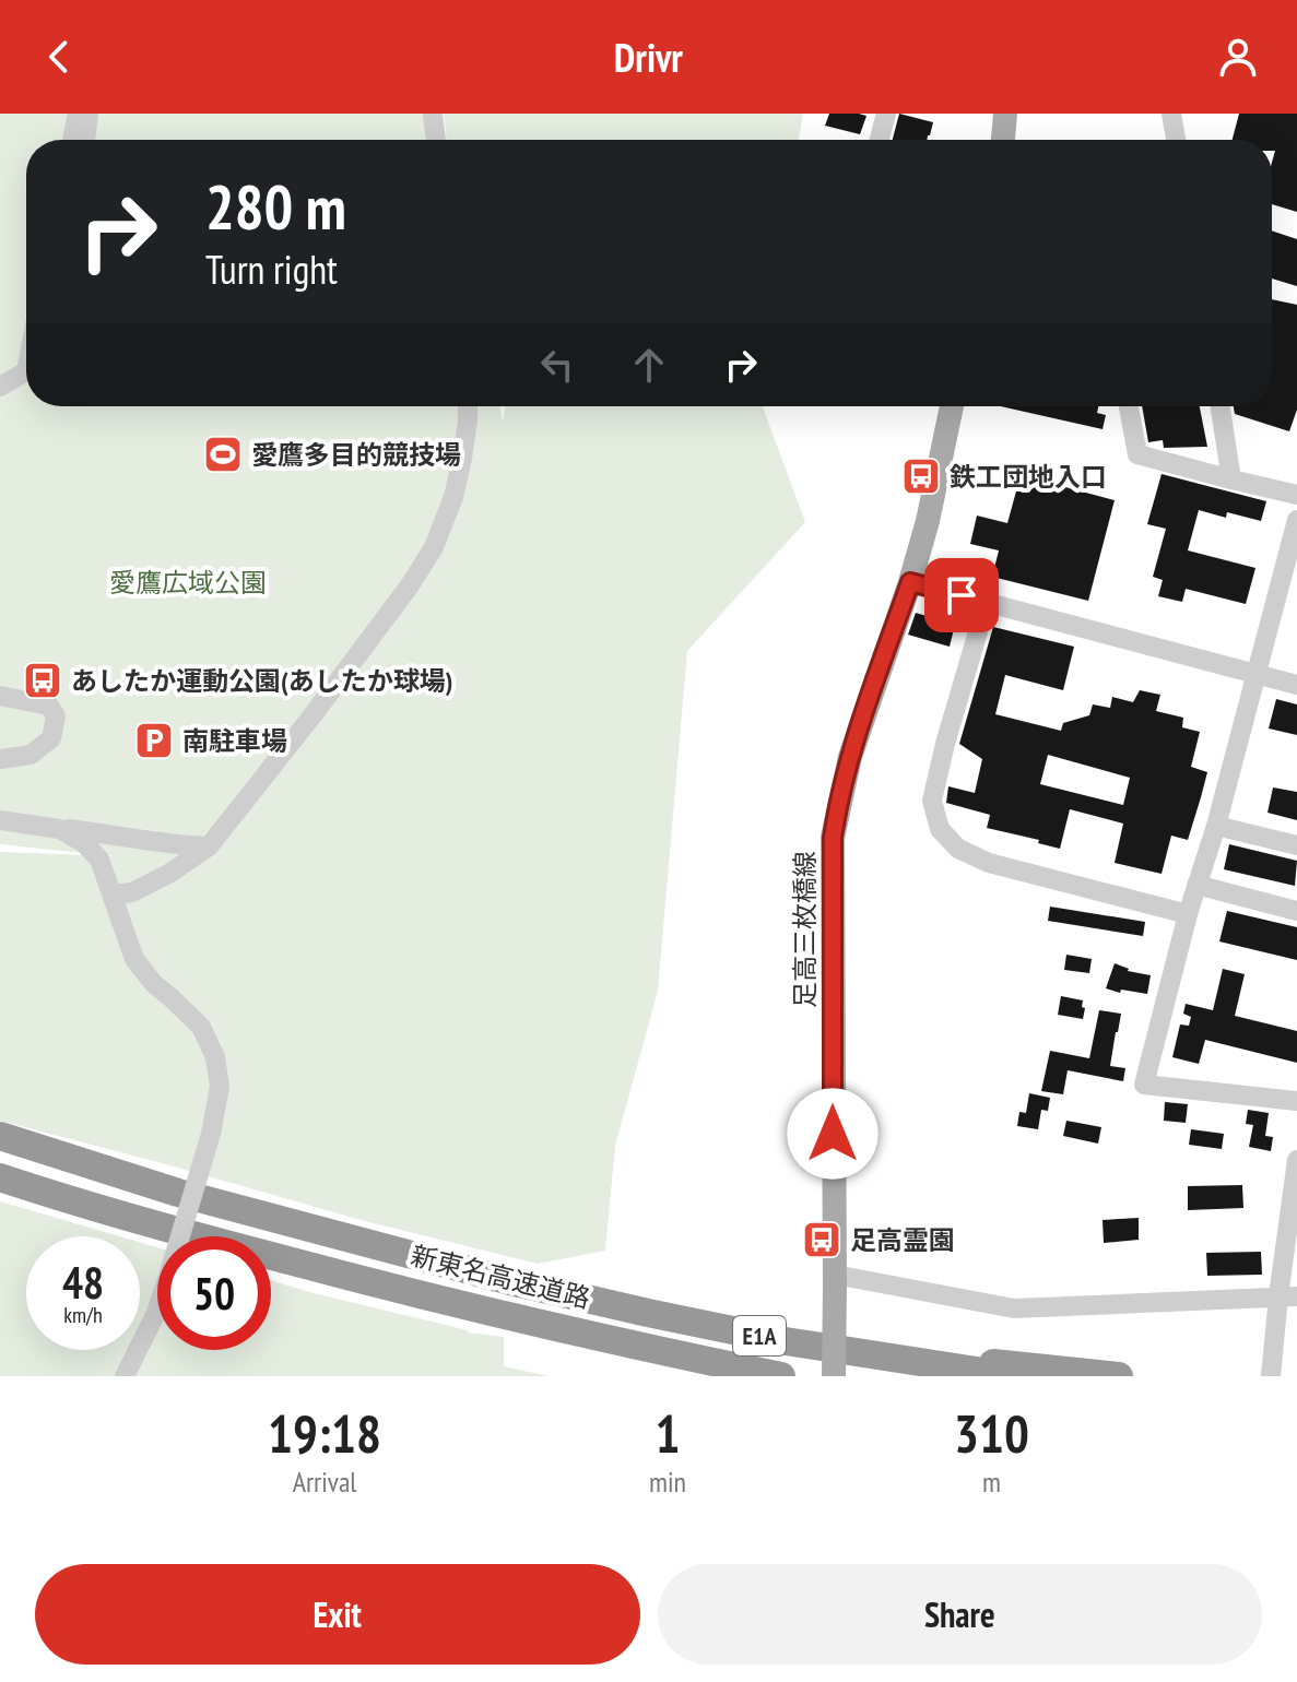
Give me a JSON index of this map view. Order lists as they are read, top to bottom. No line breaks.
{"streets":{"highway":["新東名高速道路","E1A"],"main road":["足高三枚橋線"]},"parks":["愛鷹広域公園"],"places":{"sports":["愛鷹多目的競技場"],"bus stop":["鉄工団地入口","あしたか運動公園(あしたか球場)","足高霊園"],"parking":["南駐車場"]},"page":{"header":"Drivr","turn":["280 m","Turn right"],"speed":"48 km/h","limit":"50","eta":["19:18","Arrival","1","min","310","m"],"buttons":["Exit","Share"]}}
